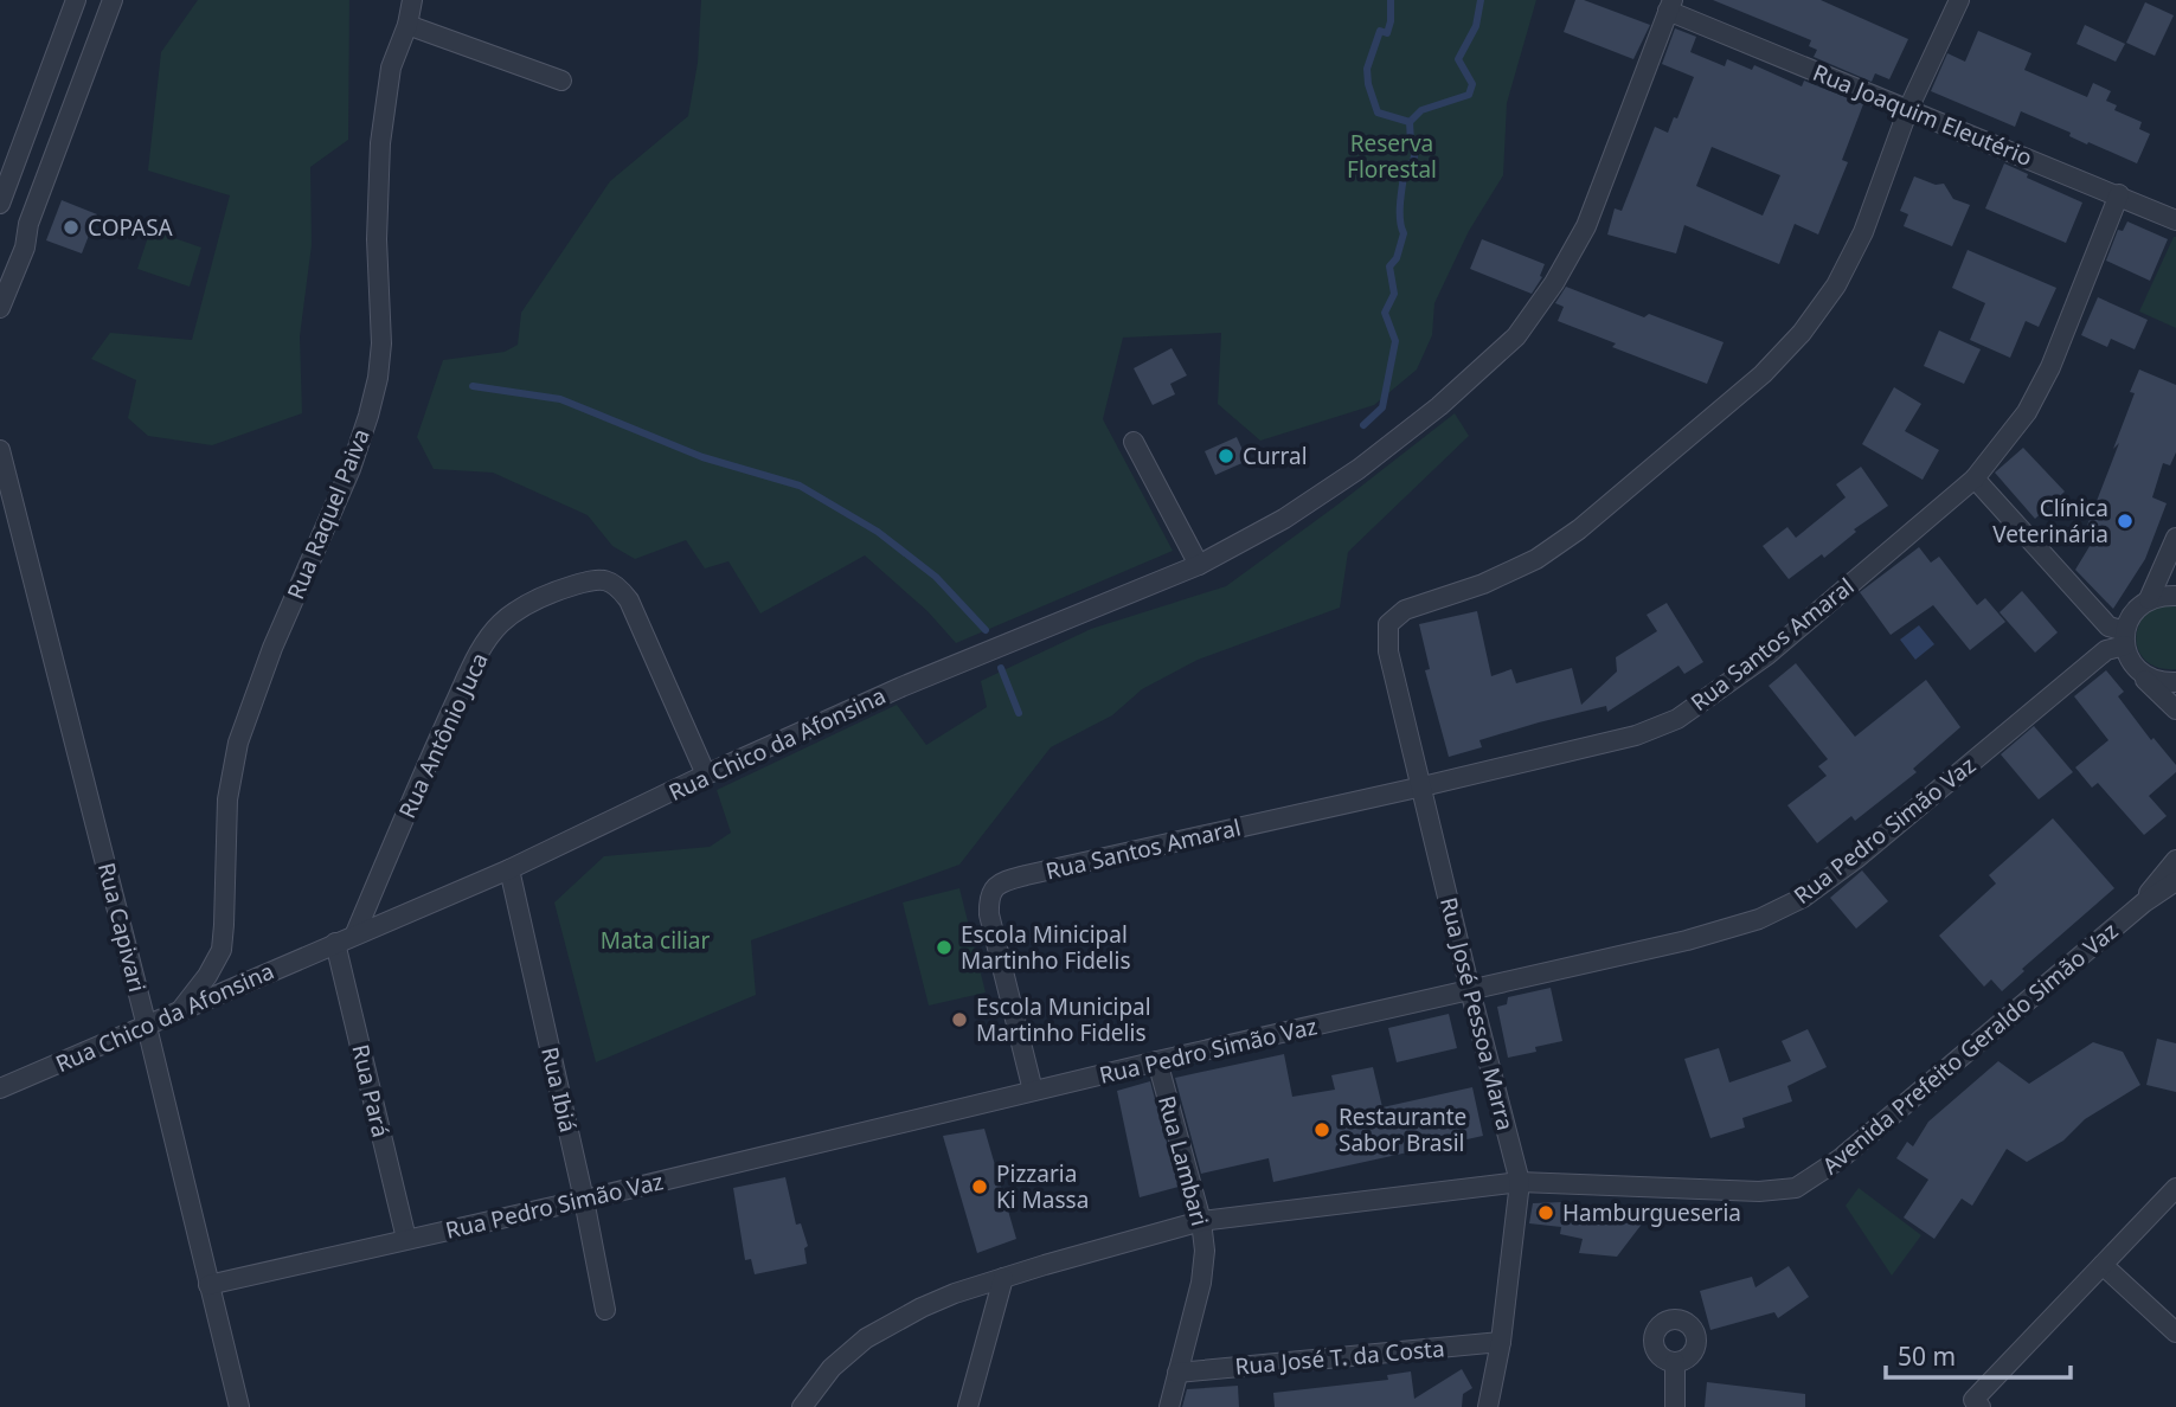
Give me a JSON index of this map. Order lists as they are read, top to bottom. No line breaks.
{"streets":{"street":["Rua Joaquim Eleutério","Rua Raquel Paiva","Rua Santos Amaral","Rua Antônio Juca","Rua Chico da Afonsina","Rua Pedro Simão Vaz","Rua Capivari","Rua José Pessoa Marra","Avenida Prefeito Geraldo Simão Vaz","Rua Ibiá","Rua Pará","Rua Lambari","Rua José T. da Costa"]},"crossings":[["Rua Joaquim Eleutério","Rua Santos Amaral"],["Rua Joaquim Eleutério","Rua Chico da Afonsina"],["Rua Joaquim Eleutério","Rua José Pessoa Marra"],["Rua Raquel Paiva","Rua Chico da Afonsina"],["Rua Santos Amaral","Rua Pedro Simão Vaz"],["Rua Santos Amaral","Rua José Pessoa Marra"],["Rua Antônio Juca","Rua Chico da Afonsina"],["Rua Chico da Afonsina","Rua Capivari"],["Rua Chico da Afonsina","Rua Ibiá"],["Rua Chico da Afonsina","Rua Pará"],["Rua Pedro Simão Vaz","Rua Capivari"],["Rua Pedro Simão Vaz","Rua José Pessoa Marra"],["Rua Pedro Simão Vaz","Rua Ibiá"],["Rua Pedro Simão Vaz","Rua Pará"],["Rua Pedro Simão Vaz","Rua Lambari"],["Rua José Pessoa Marra","Avenida Prefeito Geraldo Simão Vaz"],["Rua José Pessoa Marra","Rua José T. da Costa"],["Avenida Prefeito Geraldo Simão Vaz","Rua Lambari"],["Rua Lambari","Rua José T. da Costa"]],"parks":["Reserva Florestal","Mata ciliar"],"places":["COPASA","Curral","Clínica Veterinária","Escola Minicipal Martinho Fidelis","Escola Municipal Martinho Fidelis","Restaurante Sabor Brasil","Pizzaria Ki Massa","Hamburgueseria"],"scale_bar":"50 m"}
